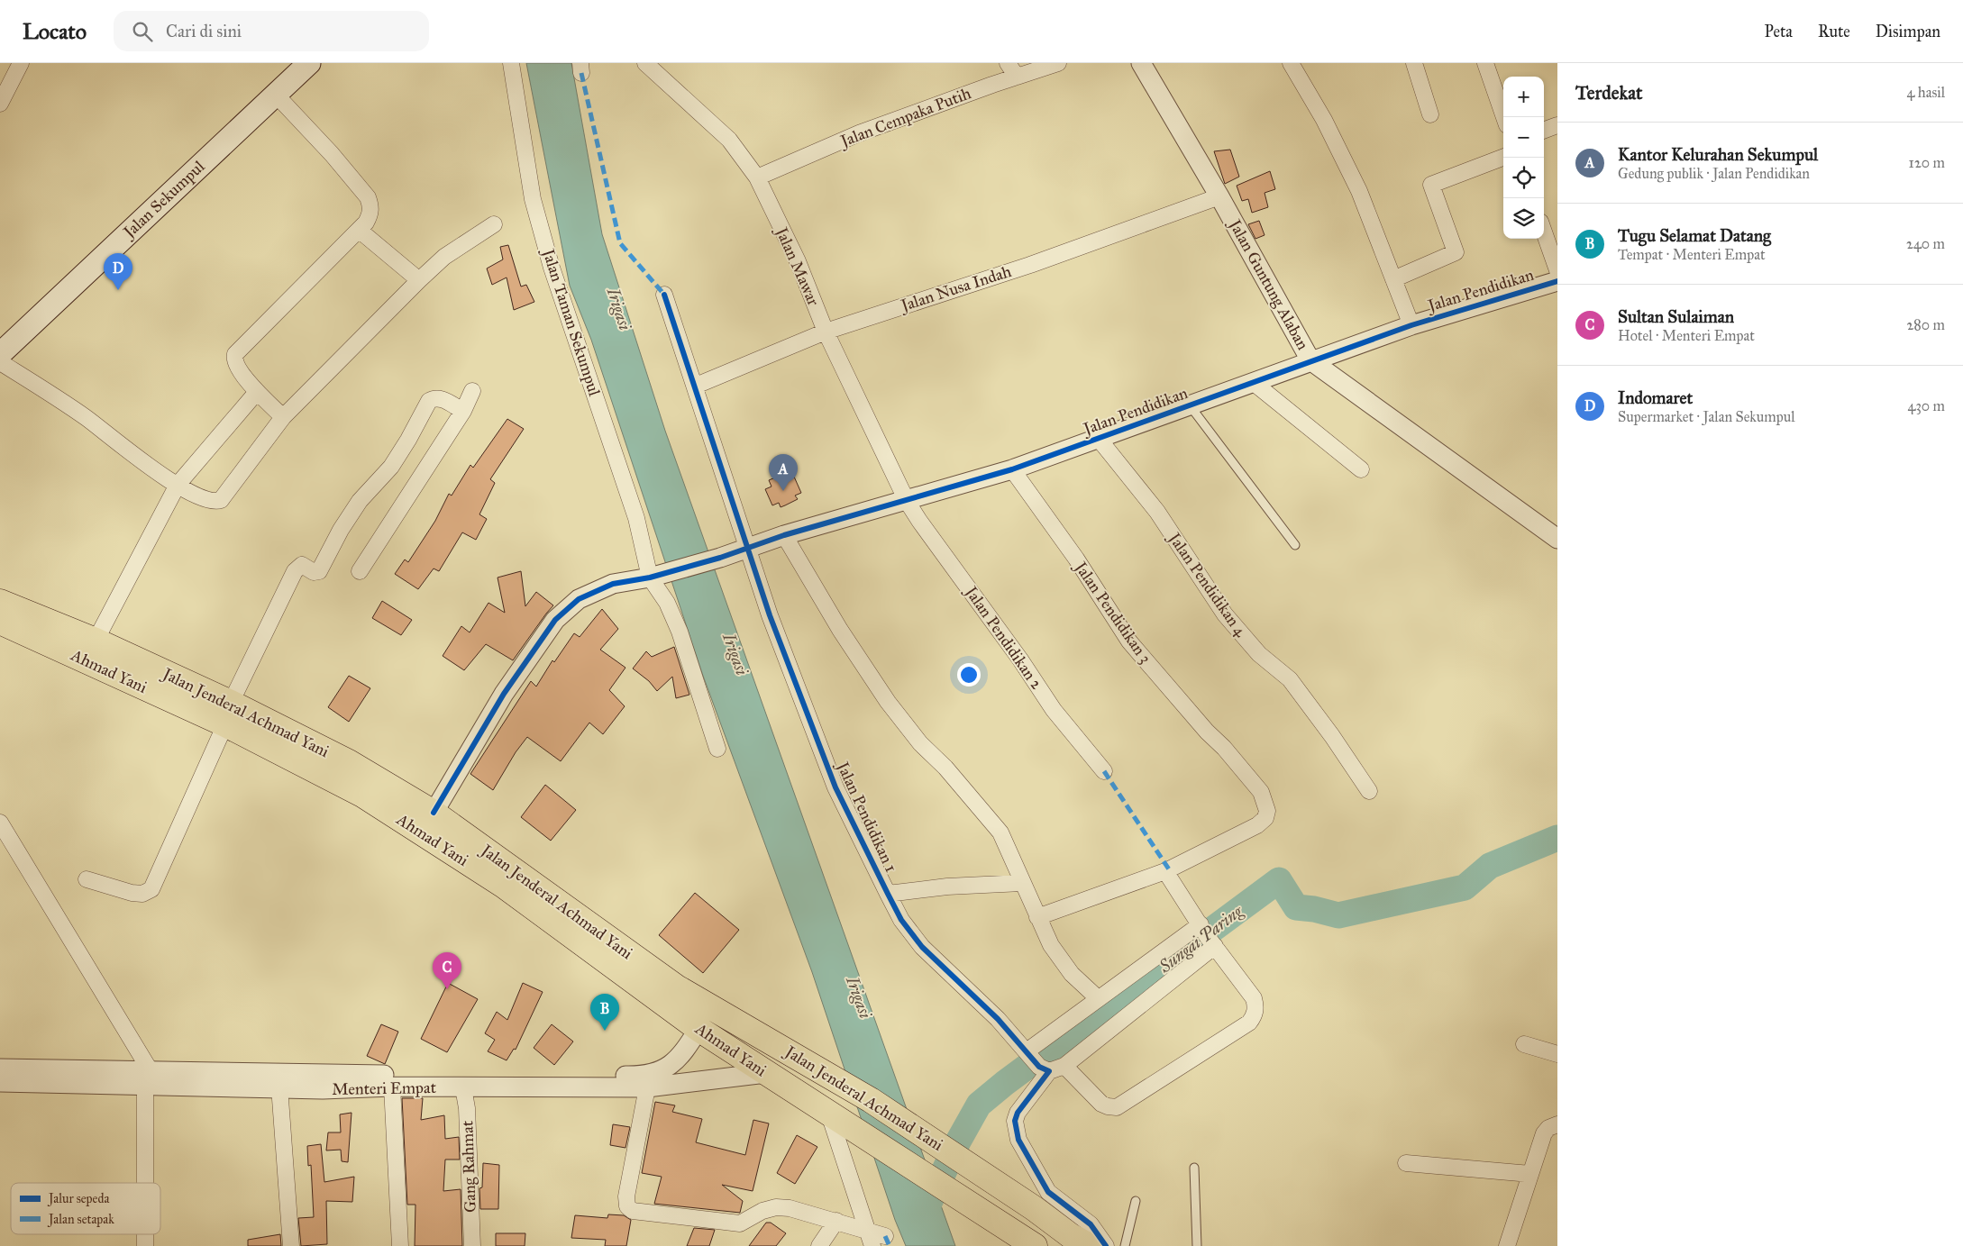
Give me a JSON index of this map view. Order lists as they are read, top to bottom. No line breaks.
{"streets":{"highway":["Ahmad Yani","Jalan Jenderal Achmad Yani"],"main road":["Jalan Sekumpul"],"street":["Jalan Cempaka Putih","Jalan Mawar","Jalan Guntung Alaban","Jalan Nusa Indah","Jalan Pendidikan","Jalan Taman Sekumpul","Jalan Pendidikan 4","Jalan Pendidikan 3","Jalan Pendidikan 2","Jalan Pendidikan 1","Menteri Empat","Gang Rahmat"]},"crossings":[["Jalan Cempaka Putih","Jalan Mawar"],["Jalan Mawar","Jalan Nusa Indah"],["Jalan Mawar","Jalan Pendidikan"],["Jalan Mawar","Jalan Pendidikan 2"],["Jalan Guntung Alaban","Jalan Nusa Indah"],["Jalan Guntung Alaban","Jalan Pendidikan"],["Jalan Nusa Indah","Jalan Pendidikan 1"],["Jalan Pendidikan","Jalan Taman Sekumpul"],["Jalan Pendidikan","Jalan Pendidikan 4"],["Jalan Pendidikan","Jalan Pendidikan 3"],["Jalan Pendidikan","Jalan Pendidikan 2"],["Jalan Pendidikan","Jalan Jenderal Achmad Yani"],["Jalan Pendidikan","Jalan Pendidikan 1"],["Ahmad Yani","Jalan Jenderal Achmad Yani"],["Ahmad Yani","Menteri Empat"],["Menteri Empat","Gang Rahmat"]],"water":["Irigasi","Sungai Paring"],"legend":["Jalur sepeda","Jalan setapak"],"page":{"header":"Locato","search":"Cari di sini","nav":["Peta","Rute","Disimpan"],"heading":["Terdekat","4 hasil"],"map_buttons":["+","−"],"list":[{"mark":"A","name":"Kantor Kelurahan Sekumpul","note":"Gedung publik · Jalan Pendidikan","value":"120 m"},{"mark":"B","name":"Tugu Selamat Datang","note":"Tempat · Menteri Empat","value":"240 m"},{"mark":"C","name":"Sultan Sulaiman","note":"Hotel · Menteri Empat","value":"280 m"},{"mark":"D","name":"Indomaret","note":"Supermarket · Jalan Sekumpul","value":"430 m"}],"pins":["D","A","C","B"]}}
